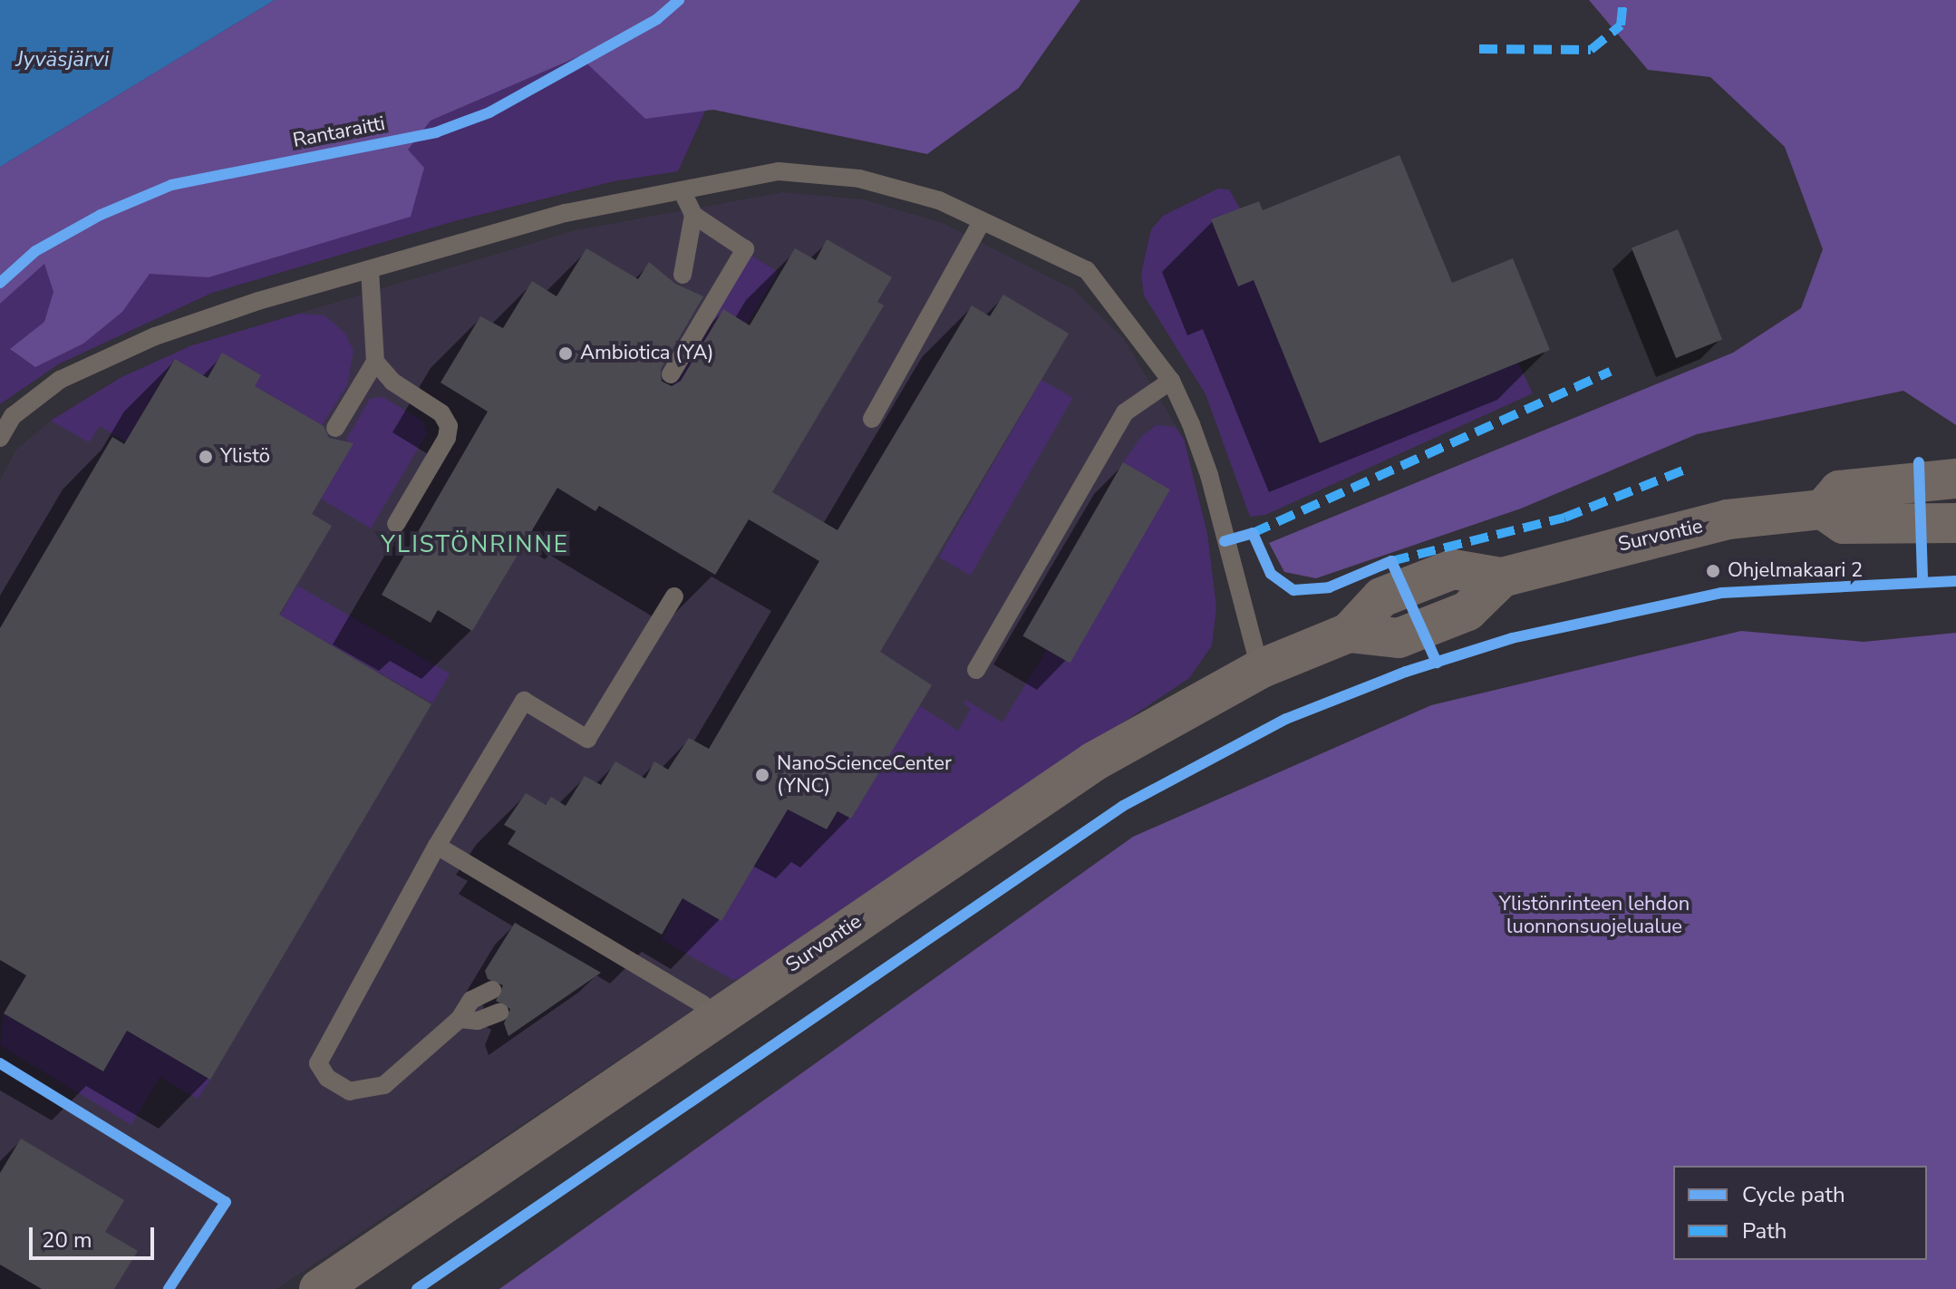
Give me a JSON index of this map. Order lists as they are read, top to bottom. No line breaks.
{"streets":{"main road":["Survontie"],"cycle path":["Rantaraitti"]},"districts":["YLISTÖNRINNE"],"water":["Jyväsjärvi"],"parks":["Ylistönrinteen lehdon luonnonsuojelualue"],"places":["Ambiotica (YA)","Ylistö","Ohjelmakaari 2","NanoScienceCenter (YNC)"],"legend":["Cycle path","Path"],"scale_bar":"20 m"}
